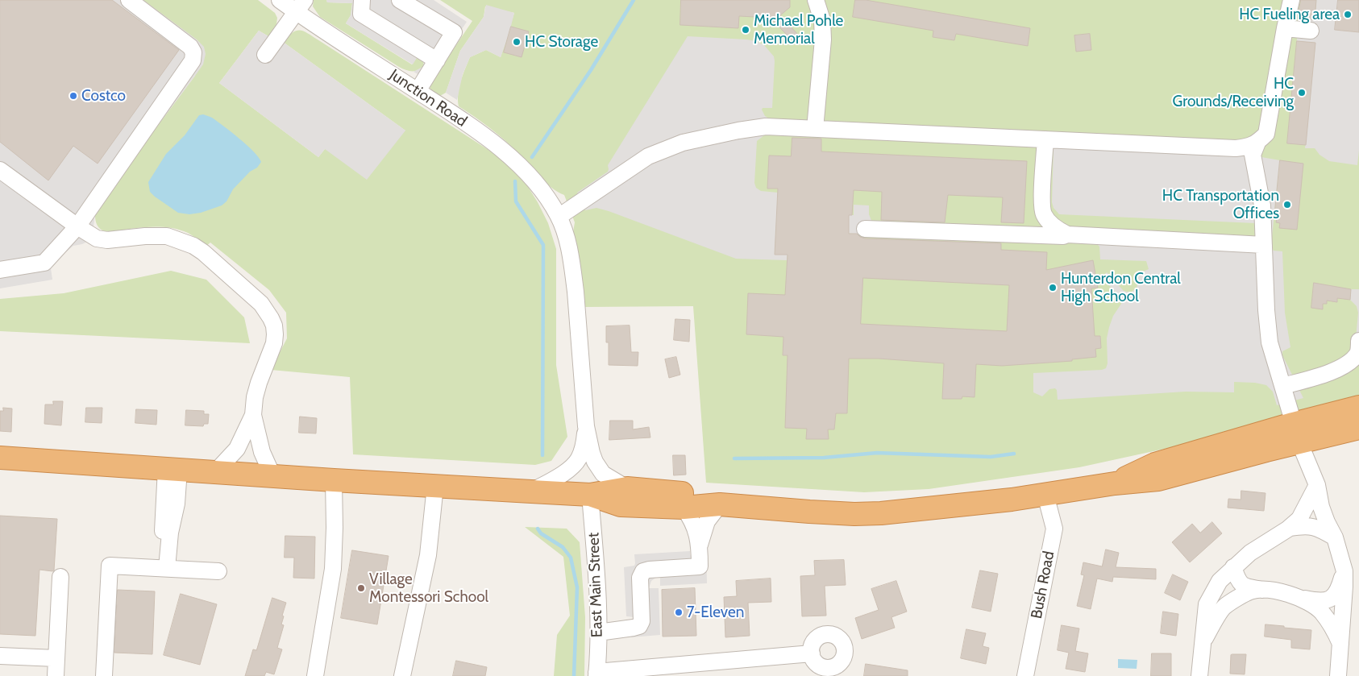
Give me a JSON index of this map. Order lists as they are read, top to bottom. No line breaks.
{"streets":{"street":["Junction Road","East Main Street","Bush Road"]},"places":["HC Fueling area","Michael Pohle Memorial","HC Storage","HC Grounds/Receiving","Costco","HC Transportation Offices","Hunterdon Central High School","Village Montessori School","7-Eleven"]}
